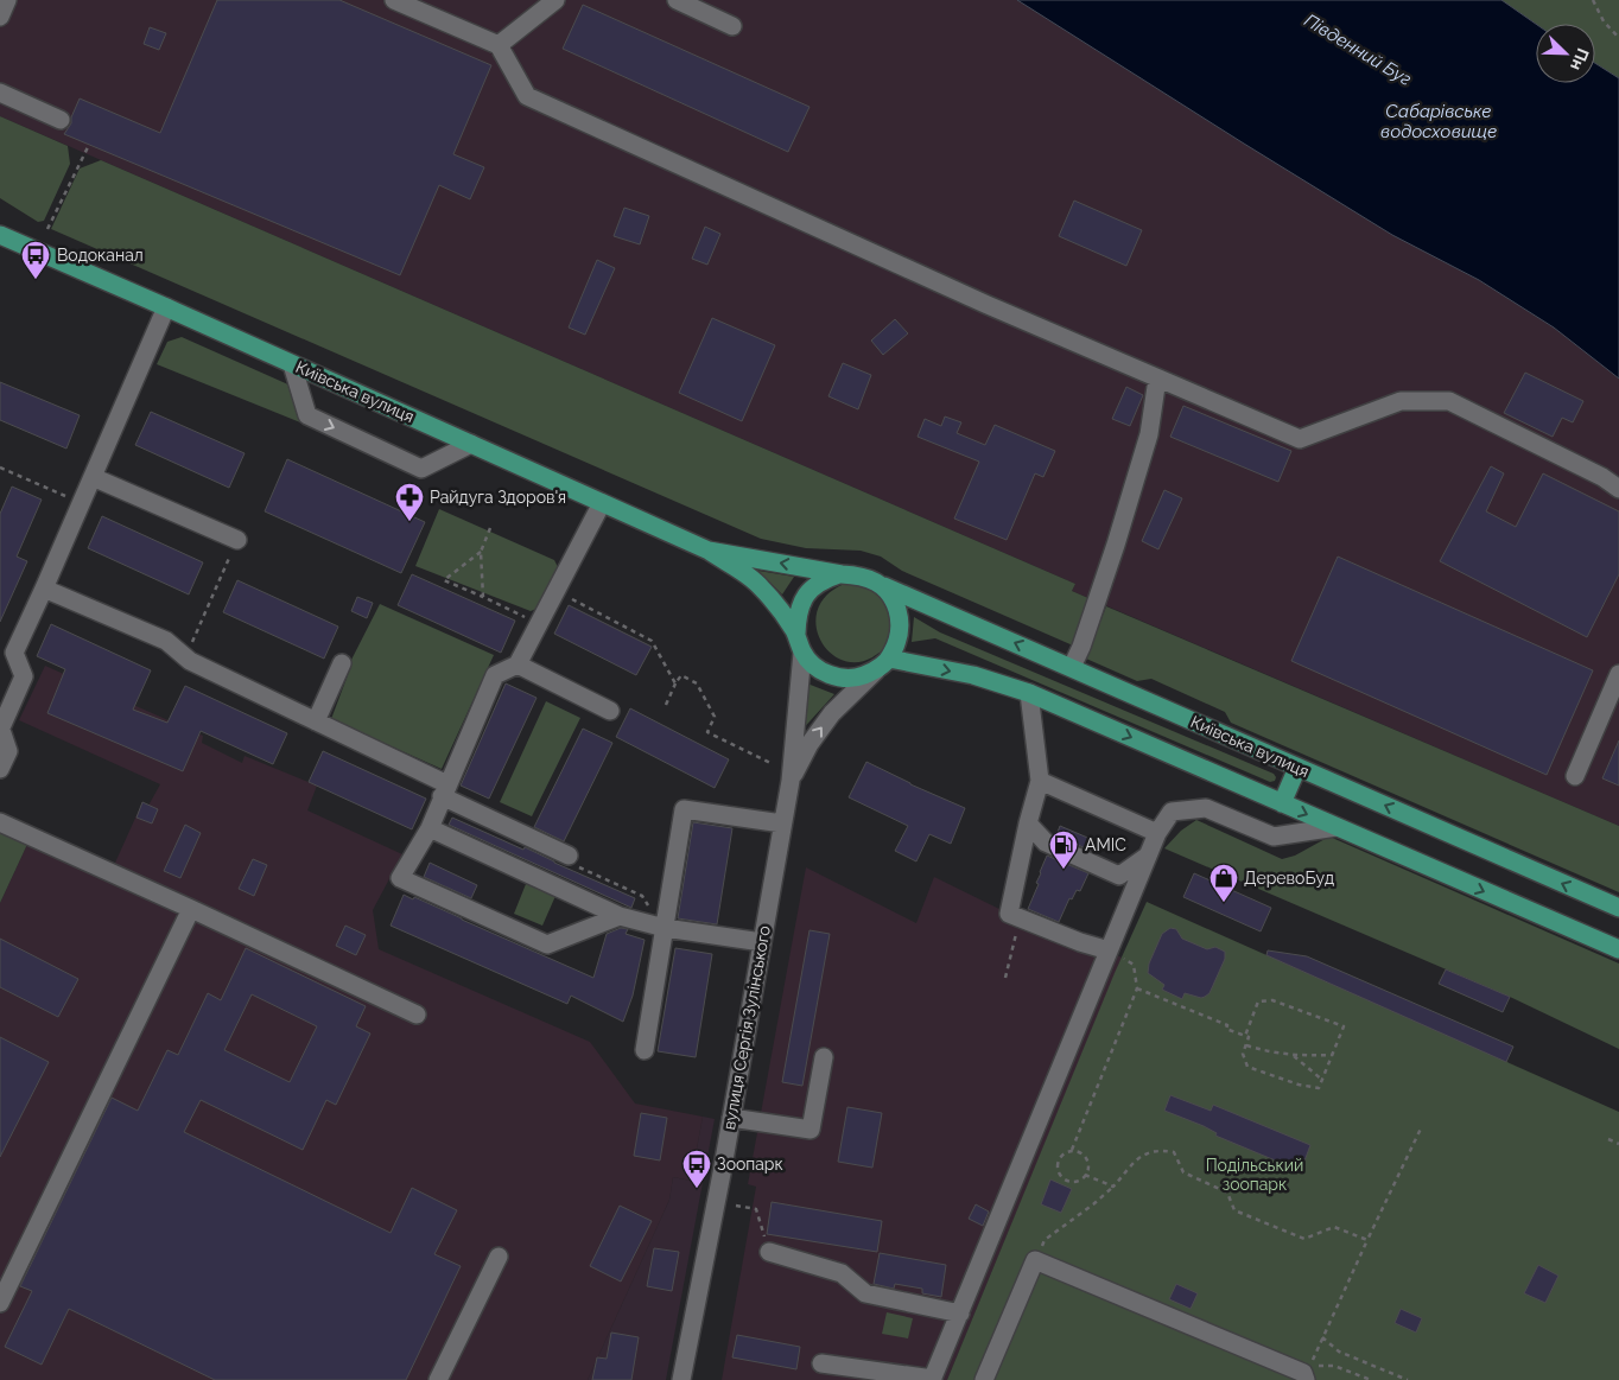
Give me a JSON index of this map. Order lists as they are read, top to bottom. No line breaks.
{"streets":{"main road":["Київська вулиця"],"street":["вулиця Сергія Зулінського"]},"water":["Південний Буг","Сабарівське водосховище"],"parks":["Подільський зоопарк"],"places":{"bus stop":["Водоканал","Зоопарк"],"pharmacy":["Райдуга Здоров'я"],"fuel station":["АМІС"],"shop":["ДеревоБуд"]},"north":"bottom right"}
